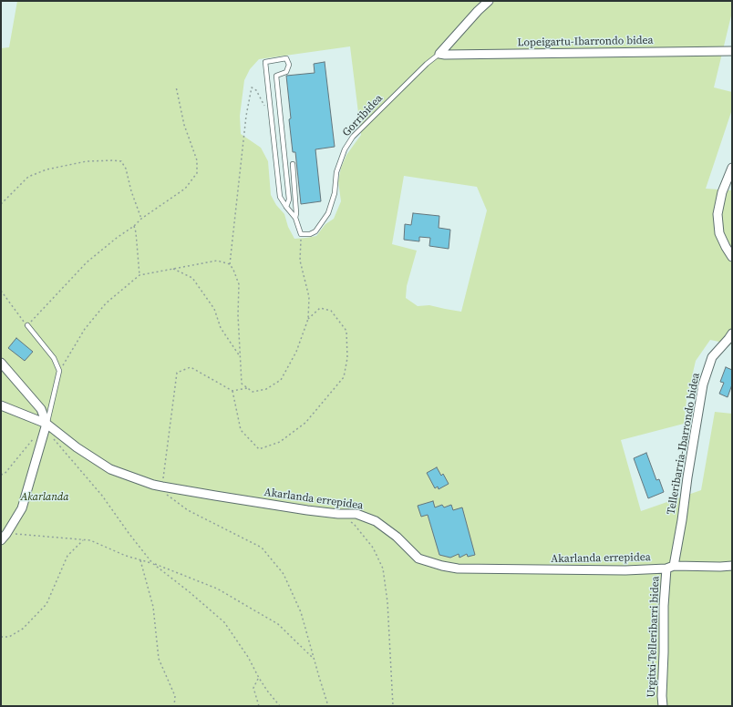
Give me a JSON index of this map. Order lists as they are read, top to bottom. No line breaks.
{"streets":{"street":["Lopeigartu-Ibarrondo bidea","Telleribarria-Ibarrondo bidea","Akarlanda errepidea","Urgitxi-Telleribarri bidea"],"lane":["Gorribidea"]},"crossings":[["Lopeigartu-Ibarrondo bidea","Gorribidea"],["Telleribarria-Ibarrondo bidea","Akarlanda errepidea"],["Telleribarria-Ibarrondo bidea","Urgitxi-Telleribarri bidea"],["Akarlanda errepidea","Urgitxi-Telleribarri bidea"]],"parks":["Akarlanda"]}
